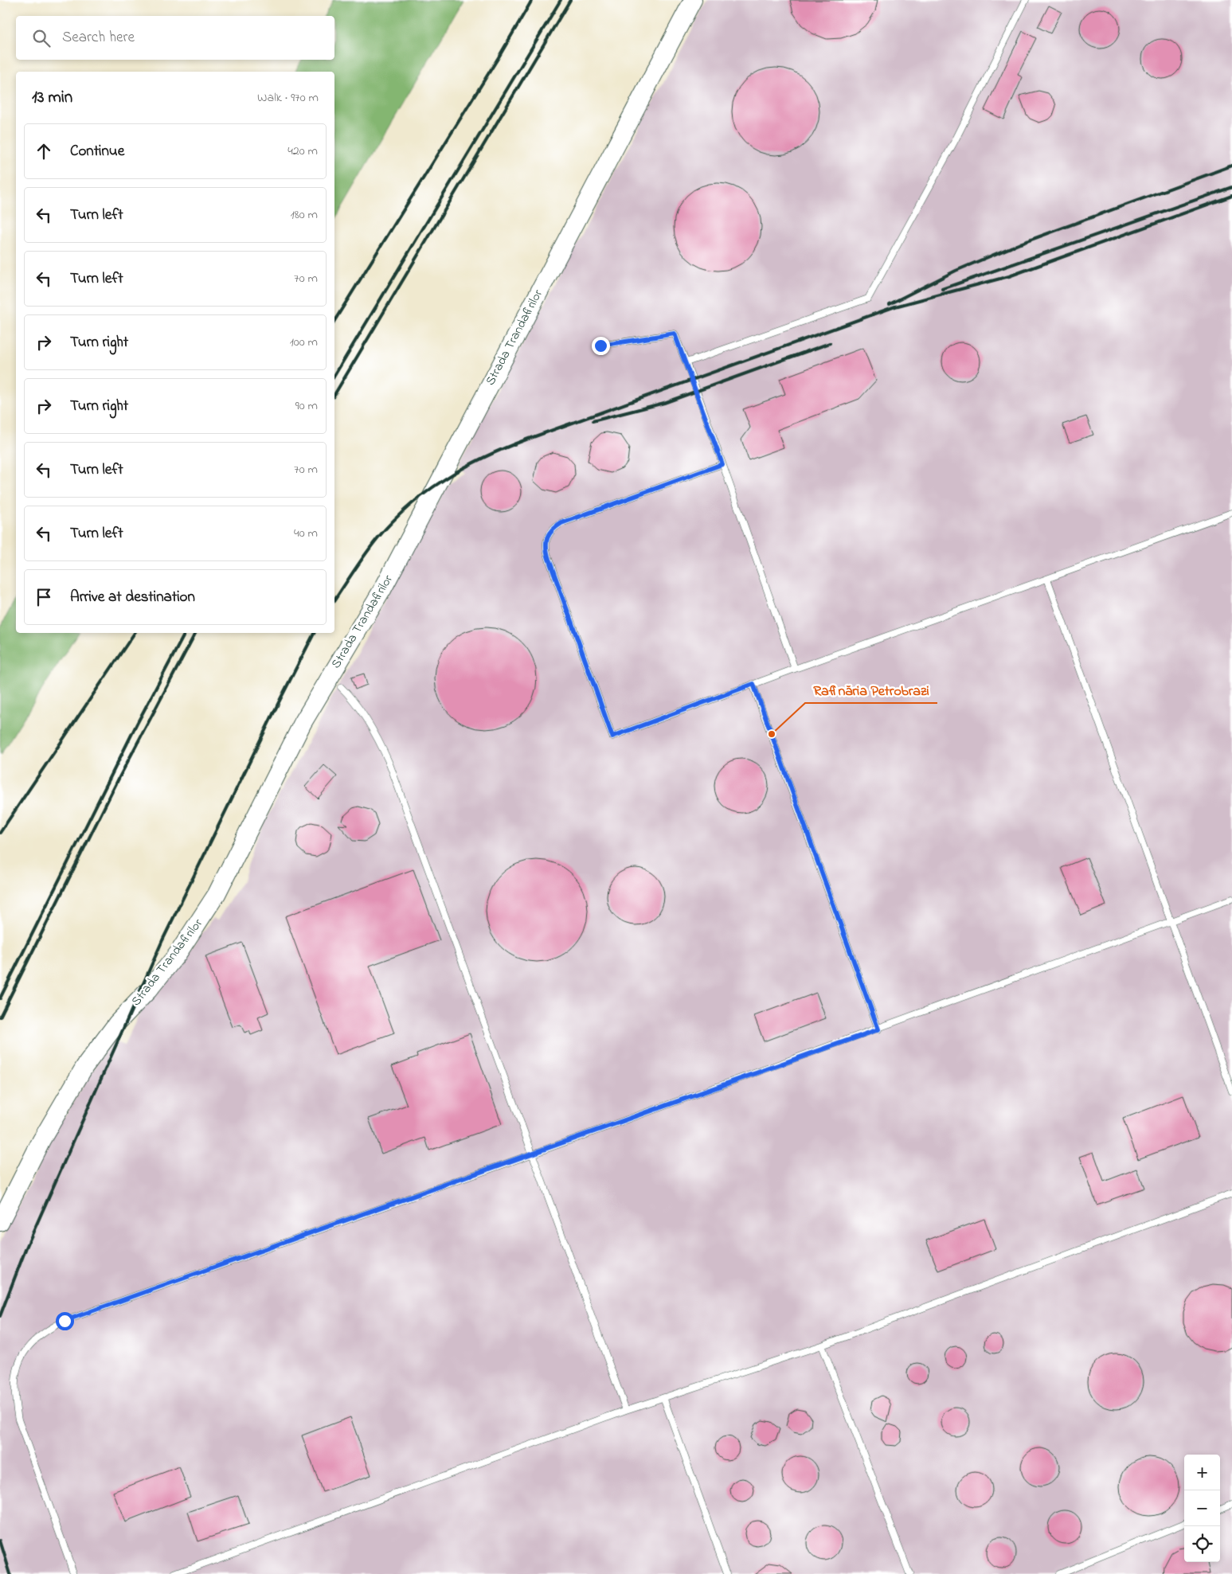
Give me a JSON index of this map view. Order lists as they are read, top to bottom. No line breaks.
{"streets":{"main road":["Strada Trandafirilor"]},"places":["Rafinăria Petrobrazi"],"page":{"search":"Search here","heading":["13 min","Walk · 970 m"],"list":[["Continue","420 m"],["Turn left","180 m"],["Turn left","70 m"],["Turn right","100 m"],["Turn right","90 m"],["Turn left","70 m"],["Turn left","40 m"],"Arrive at destination"],"map_buttons":["+","−"]}}
